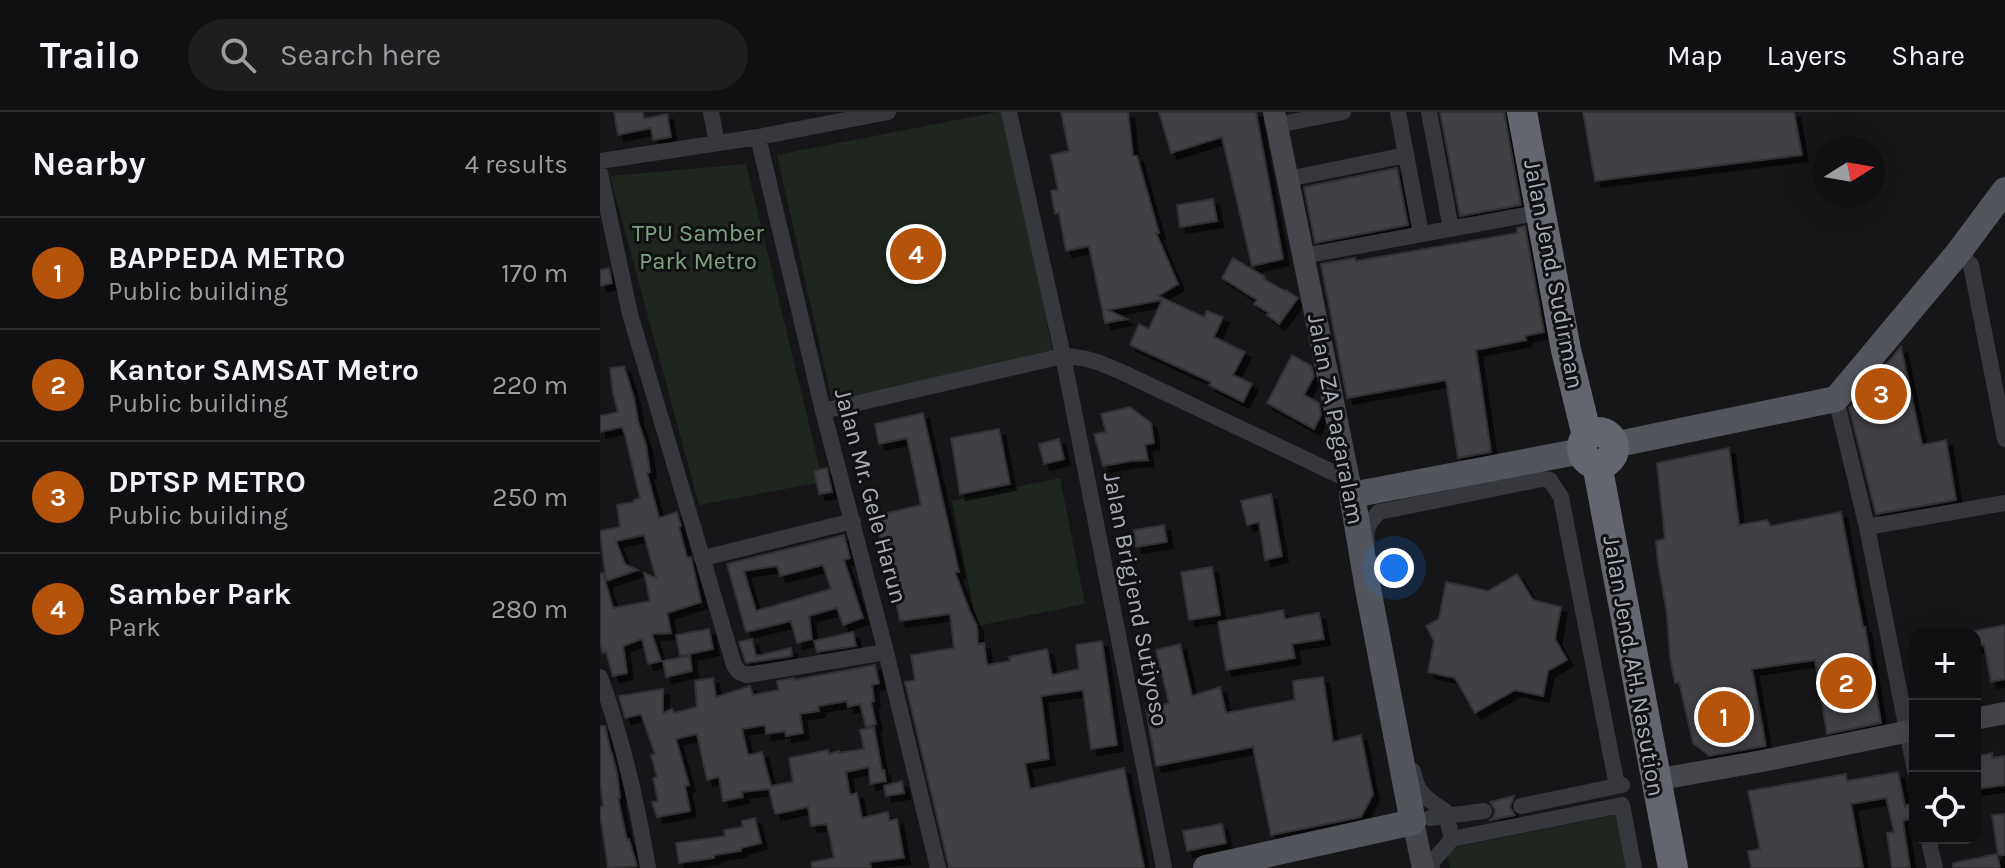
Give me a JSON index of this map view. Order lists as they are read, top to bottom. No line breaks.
{"streets":{"highway":["Jalan Jend. Sudirman","Jalan Jend. AH. Nasution"],"main road":["Jalan ZA Pagaralam"],"street":["Jalan Mr. Gele Harun","Jalan Brigjend Sutiyoso"]},"crossings":[["Jalan Jend. Sudirman","Jalan Jend. AH. Nasution"]],"parks":["TPU Samber Park Metro"],"north":"right","page":{"header":"Trailo","search":"Search here","nav":["Map","Layers","Share"],"heading":["Nearby","4 results"],"list":[{"mark":"1","name":"BAPPEDA METRO","note":"Public building","value":"170 m"},{"mark":"2","name":"Kantor SAMSAT Metro","note":"Public building","value":"220 m"},{"mark":"3","name":"DPTSP METRO","note":"Public building","value":"250 m"},{"mark":"4","name":"Samber Park","note":"Park","value":"280 m"}],"pins":["4","3","2","1"],"map_buttons":["+","−"]}}
